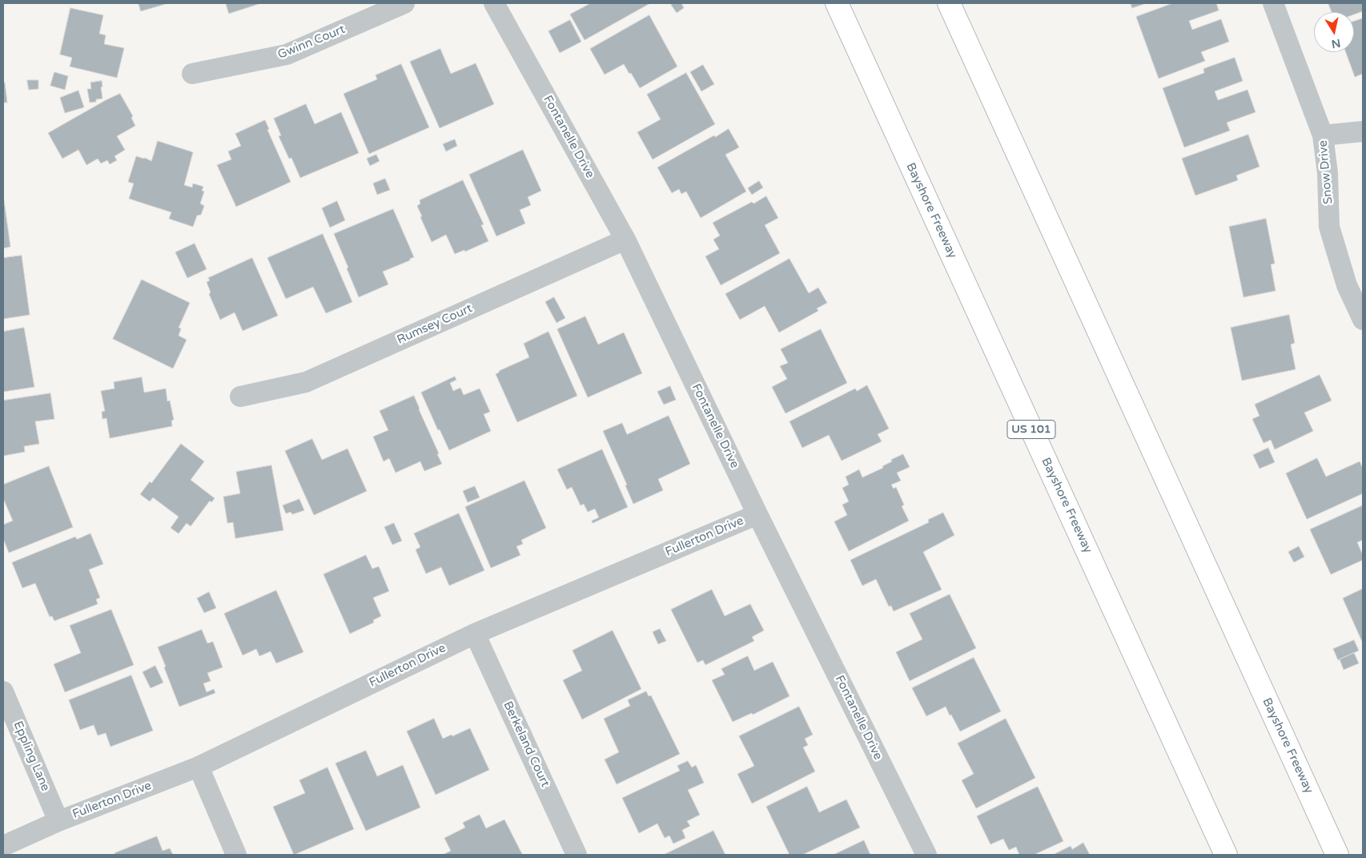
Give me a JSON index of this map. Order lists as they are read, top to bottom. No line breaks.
{"streets":{"highway":["Bayshore Freeway","US 101"],"street":["Gwinn Court","Fontanelle Drive","Snow Drive","Rumsey Court","Fullerton Drive","Berkeland Court","Eppling Lane"]},"crossings":[["Fontanelle Drive","Rumsey Court"],["Fontanelle Drive","Fullerton Drive"],["Fullerton Drive","Berkeland Court"],["Fullerton Drive","Eppling Lane"]],"north":"bottom"}
